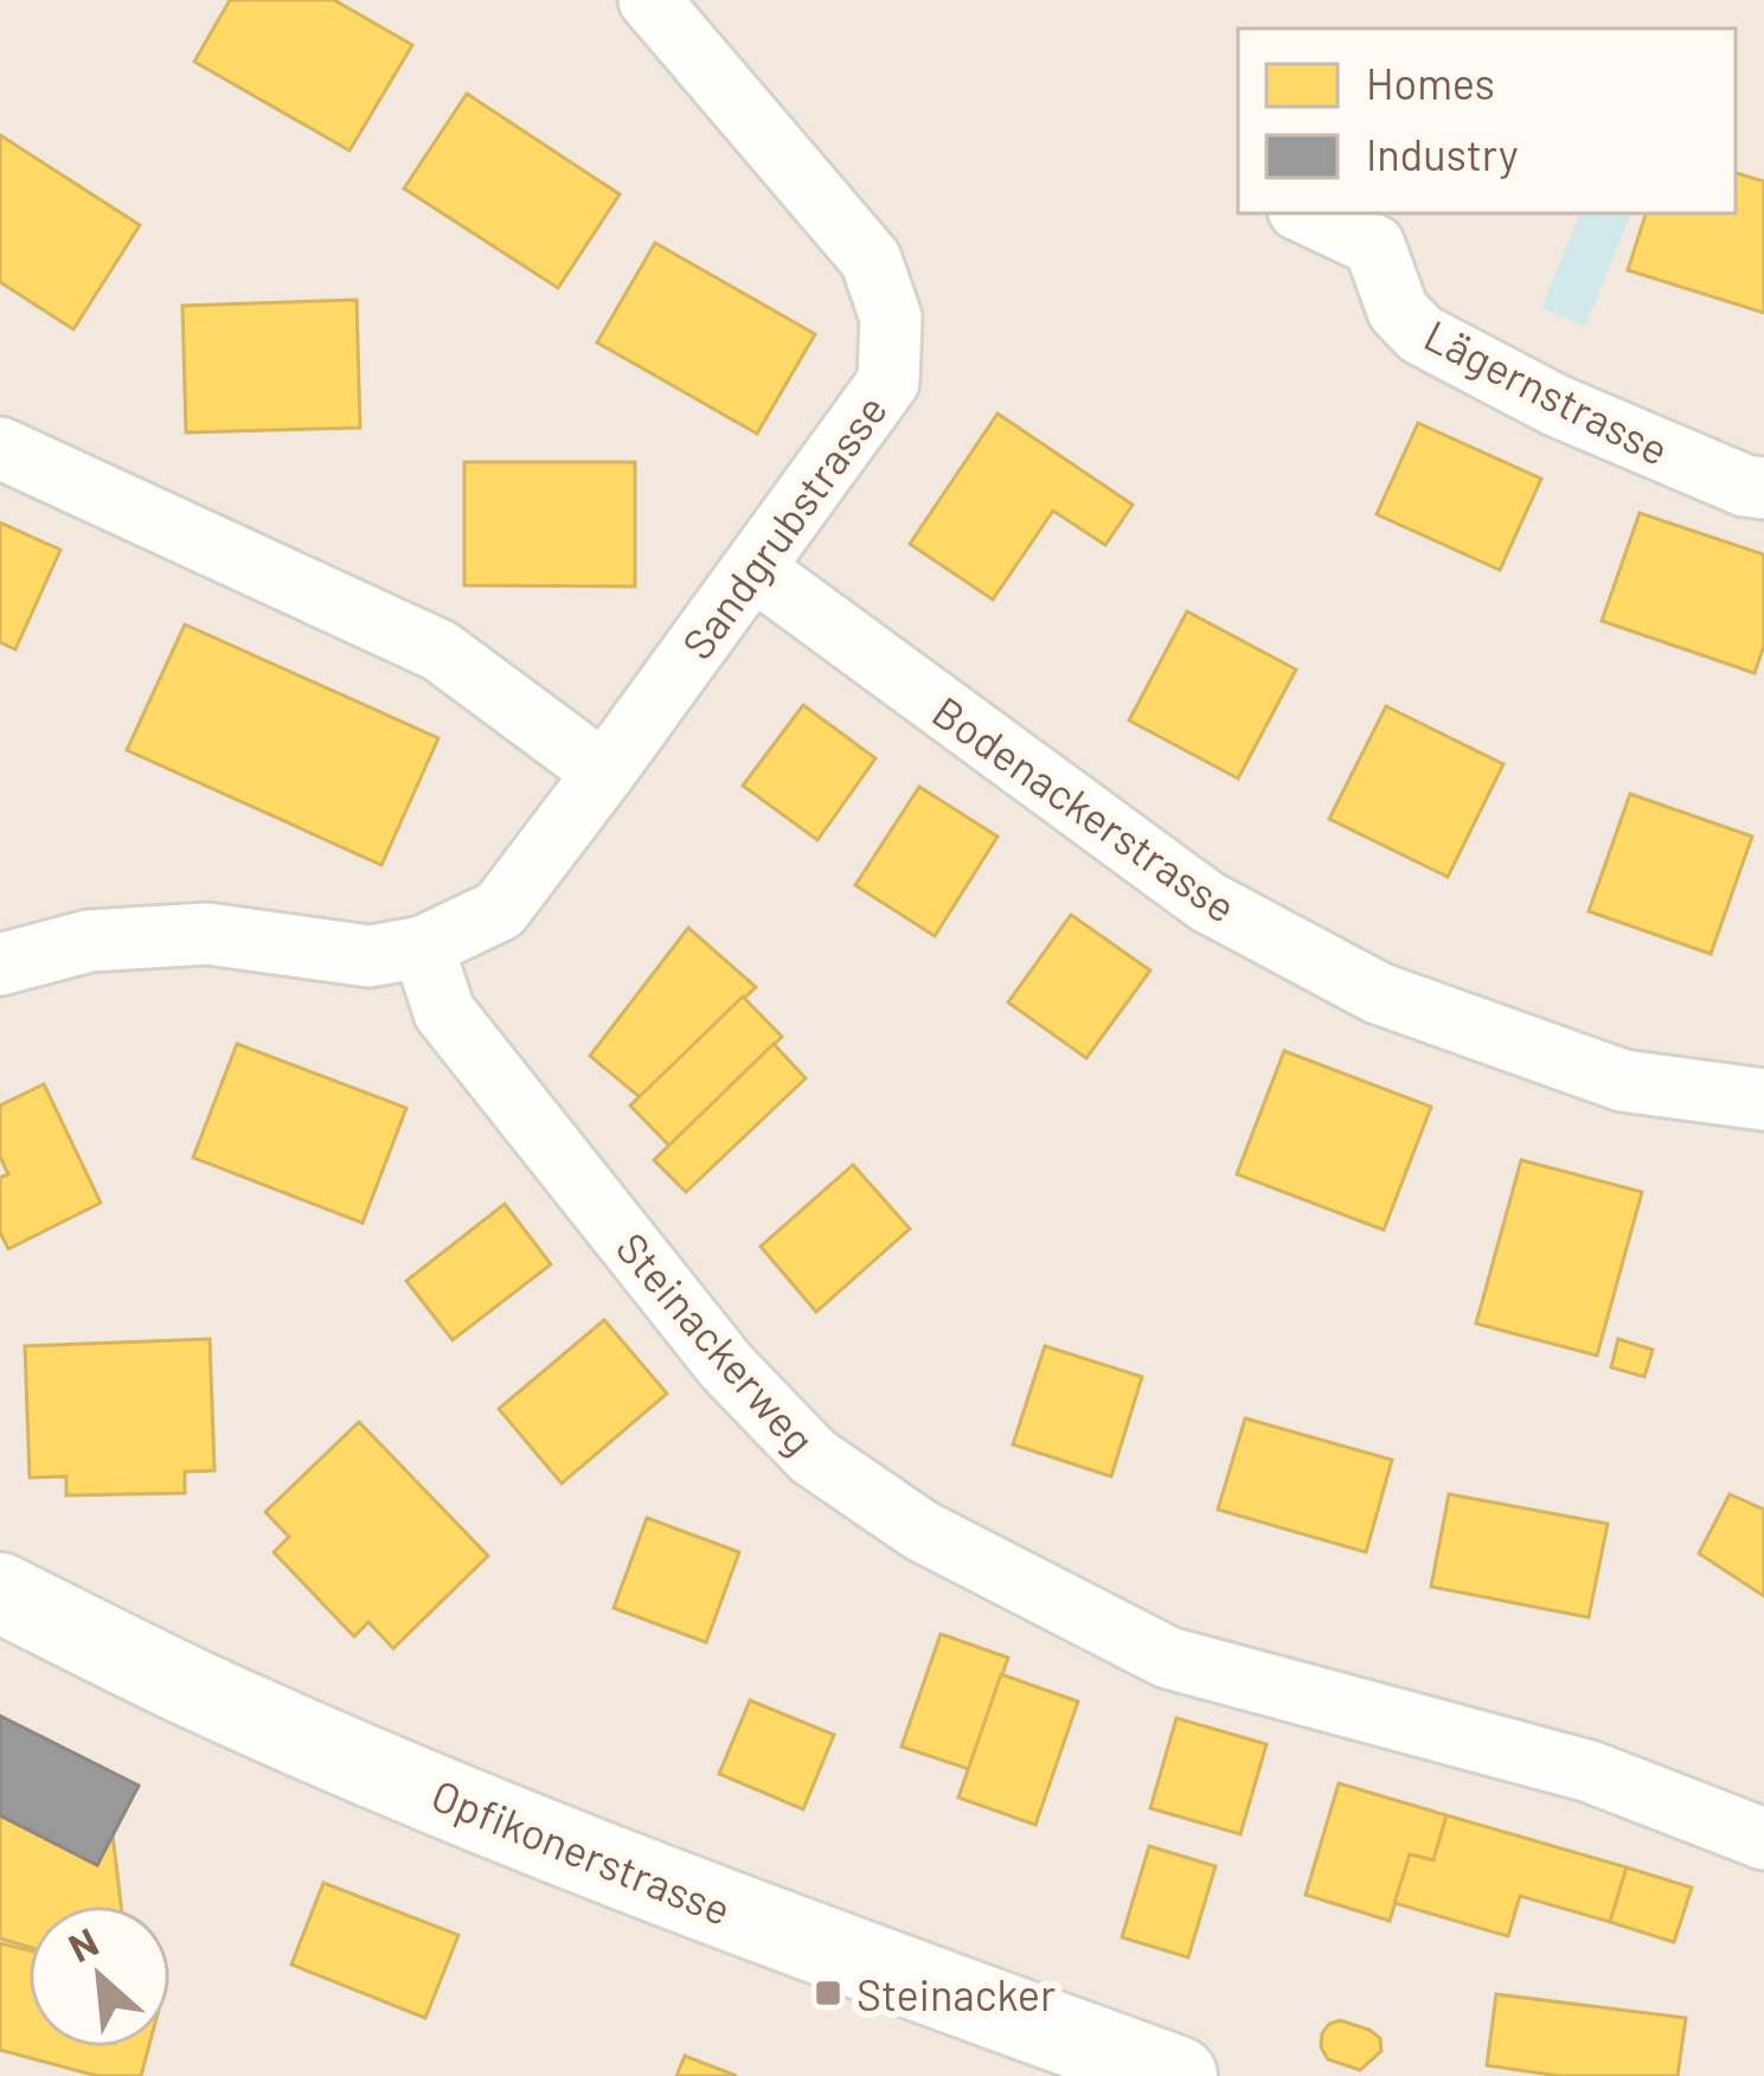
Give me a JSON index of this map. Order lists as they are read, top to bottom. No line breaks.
{"streets":{"street":["Lägernstrasse","Sandgrubstrasse","Bodenackerstrasse","Steinackerweg","Opfikonerstrasse"]},"crossings":[["Sandgrubstrasse","Bodenackerstrasse"],["Sandgrubstrasse","Steinackerweg"]],"places":{"transit":["Steinacker"]},"legend":["Homes","Industry"],"north":"top left"}
